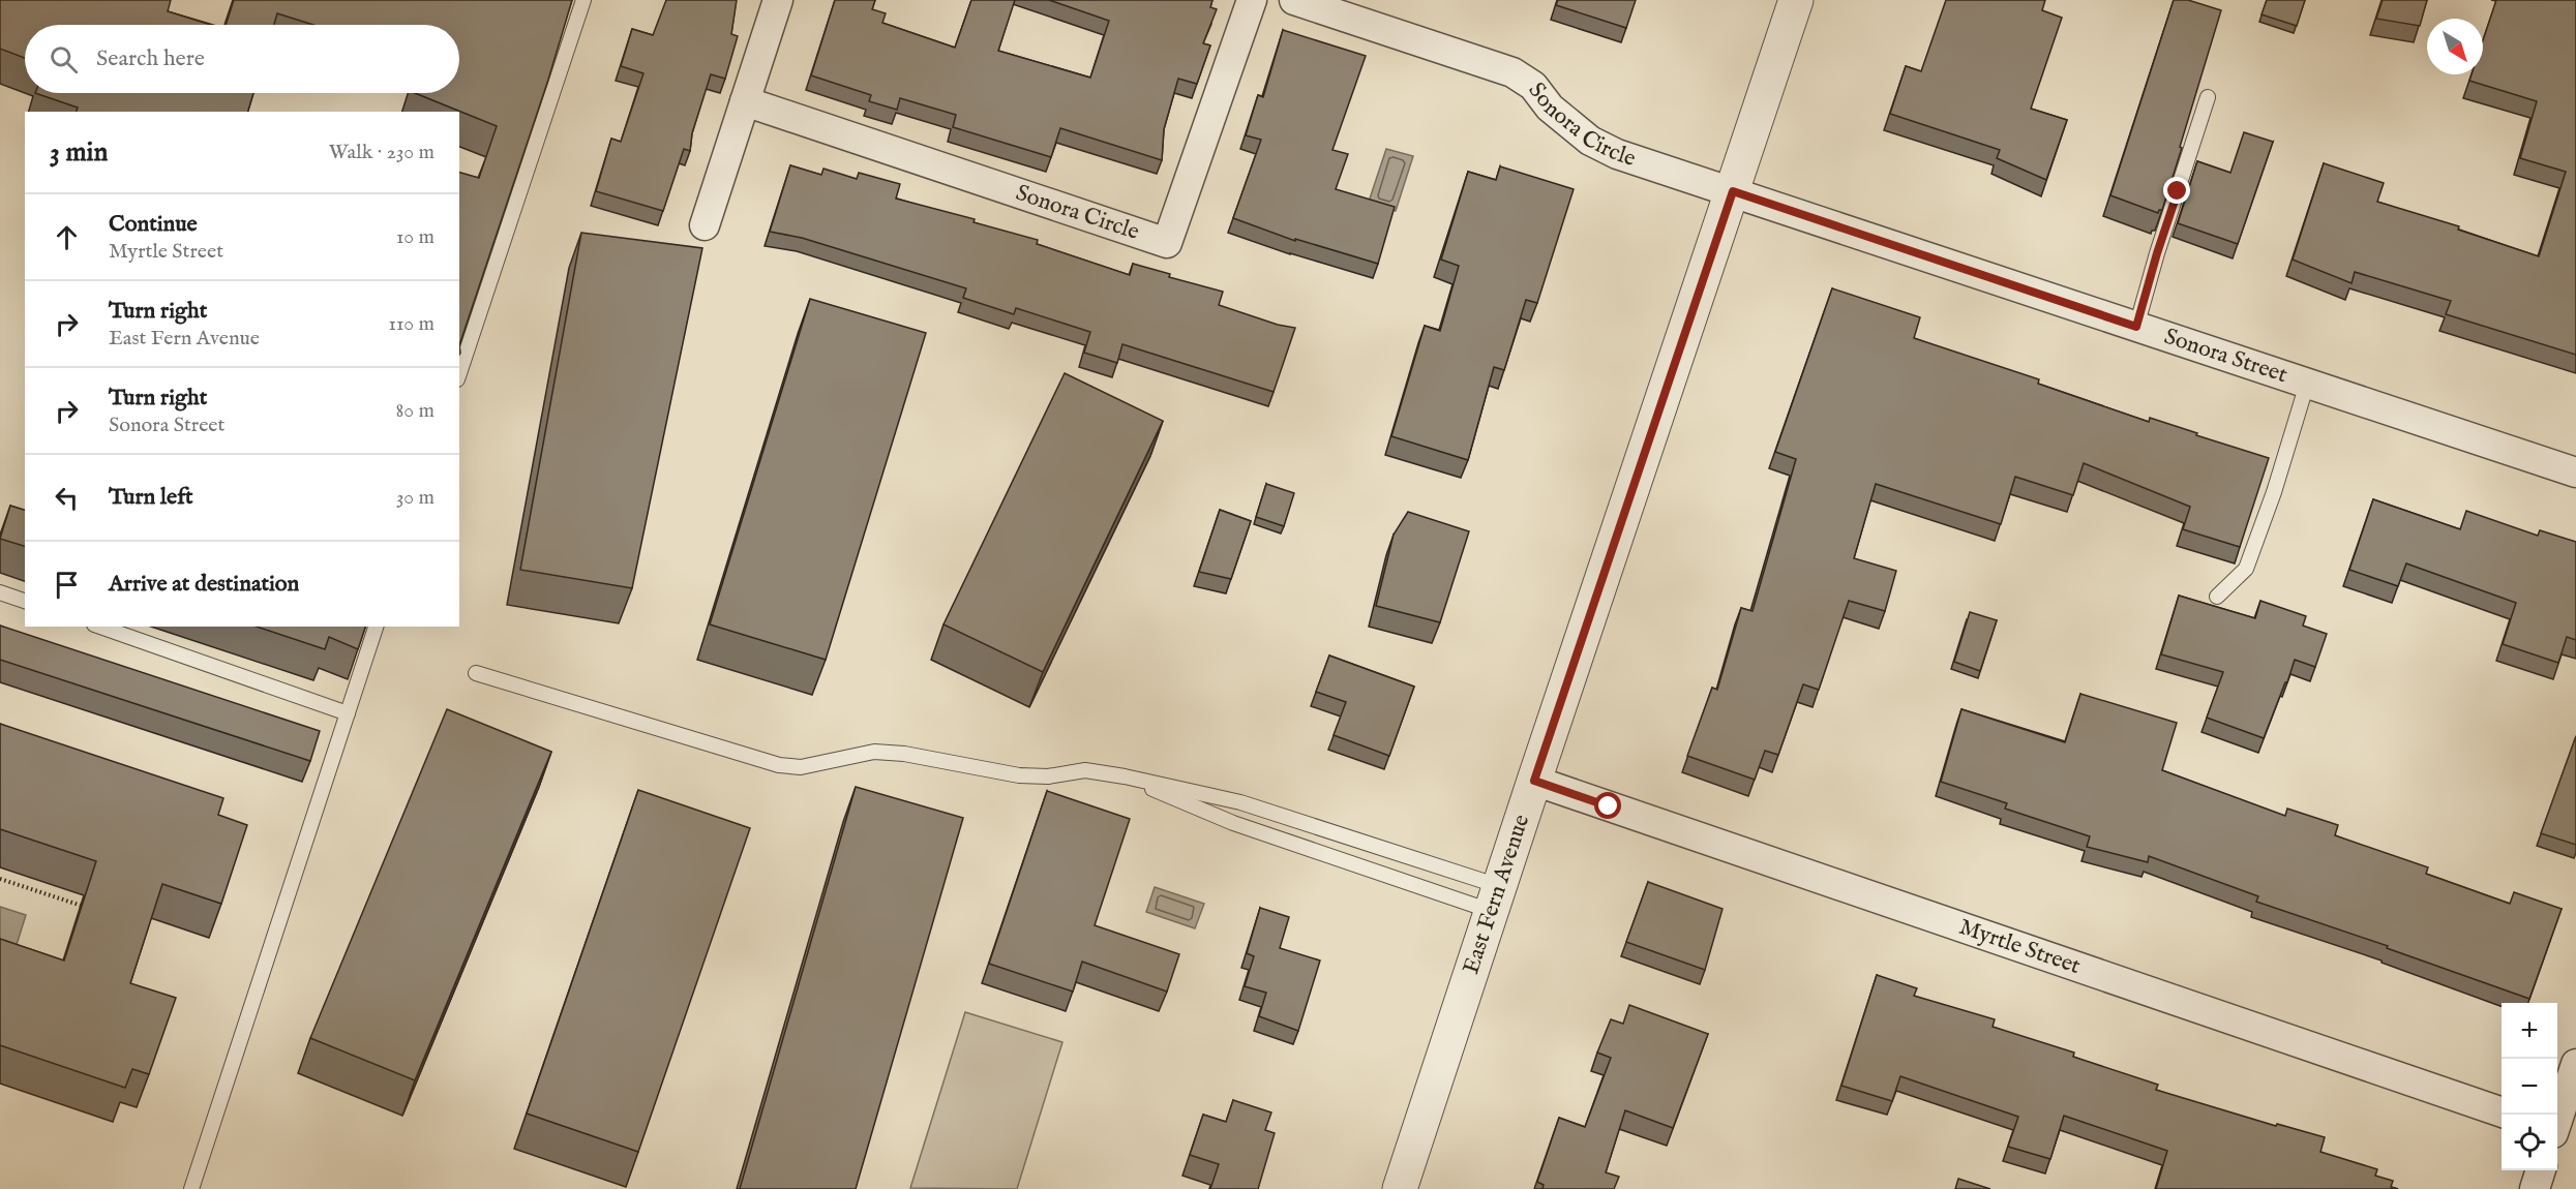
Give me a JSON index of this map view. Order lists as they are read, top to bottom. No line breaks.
{"streets":{"street":["Sonora Circle","Sonora Street","East Fern Avenue","Myrtle Street"]},"crossings":[["Sonora Circle","Sonora Street"],["Sonora Circle","East Fern Avenue"],["Sonora Street","East Fern Avenue"],["East Fern Avenue","Myrtle Street"]],"north":"bottom right","page":{"search":"Search here","heading":["3 min","Walk · 230 m"],"list":[["Continue","Myrtle Street","10 m"],["Turn right","East Fern Avenue","110 m"],["Turn right","Sonora Street","80 m"],["Turn left","30 m"],"Arrive at destination"],"map_buttons":["+","−"]}}
